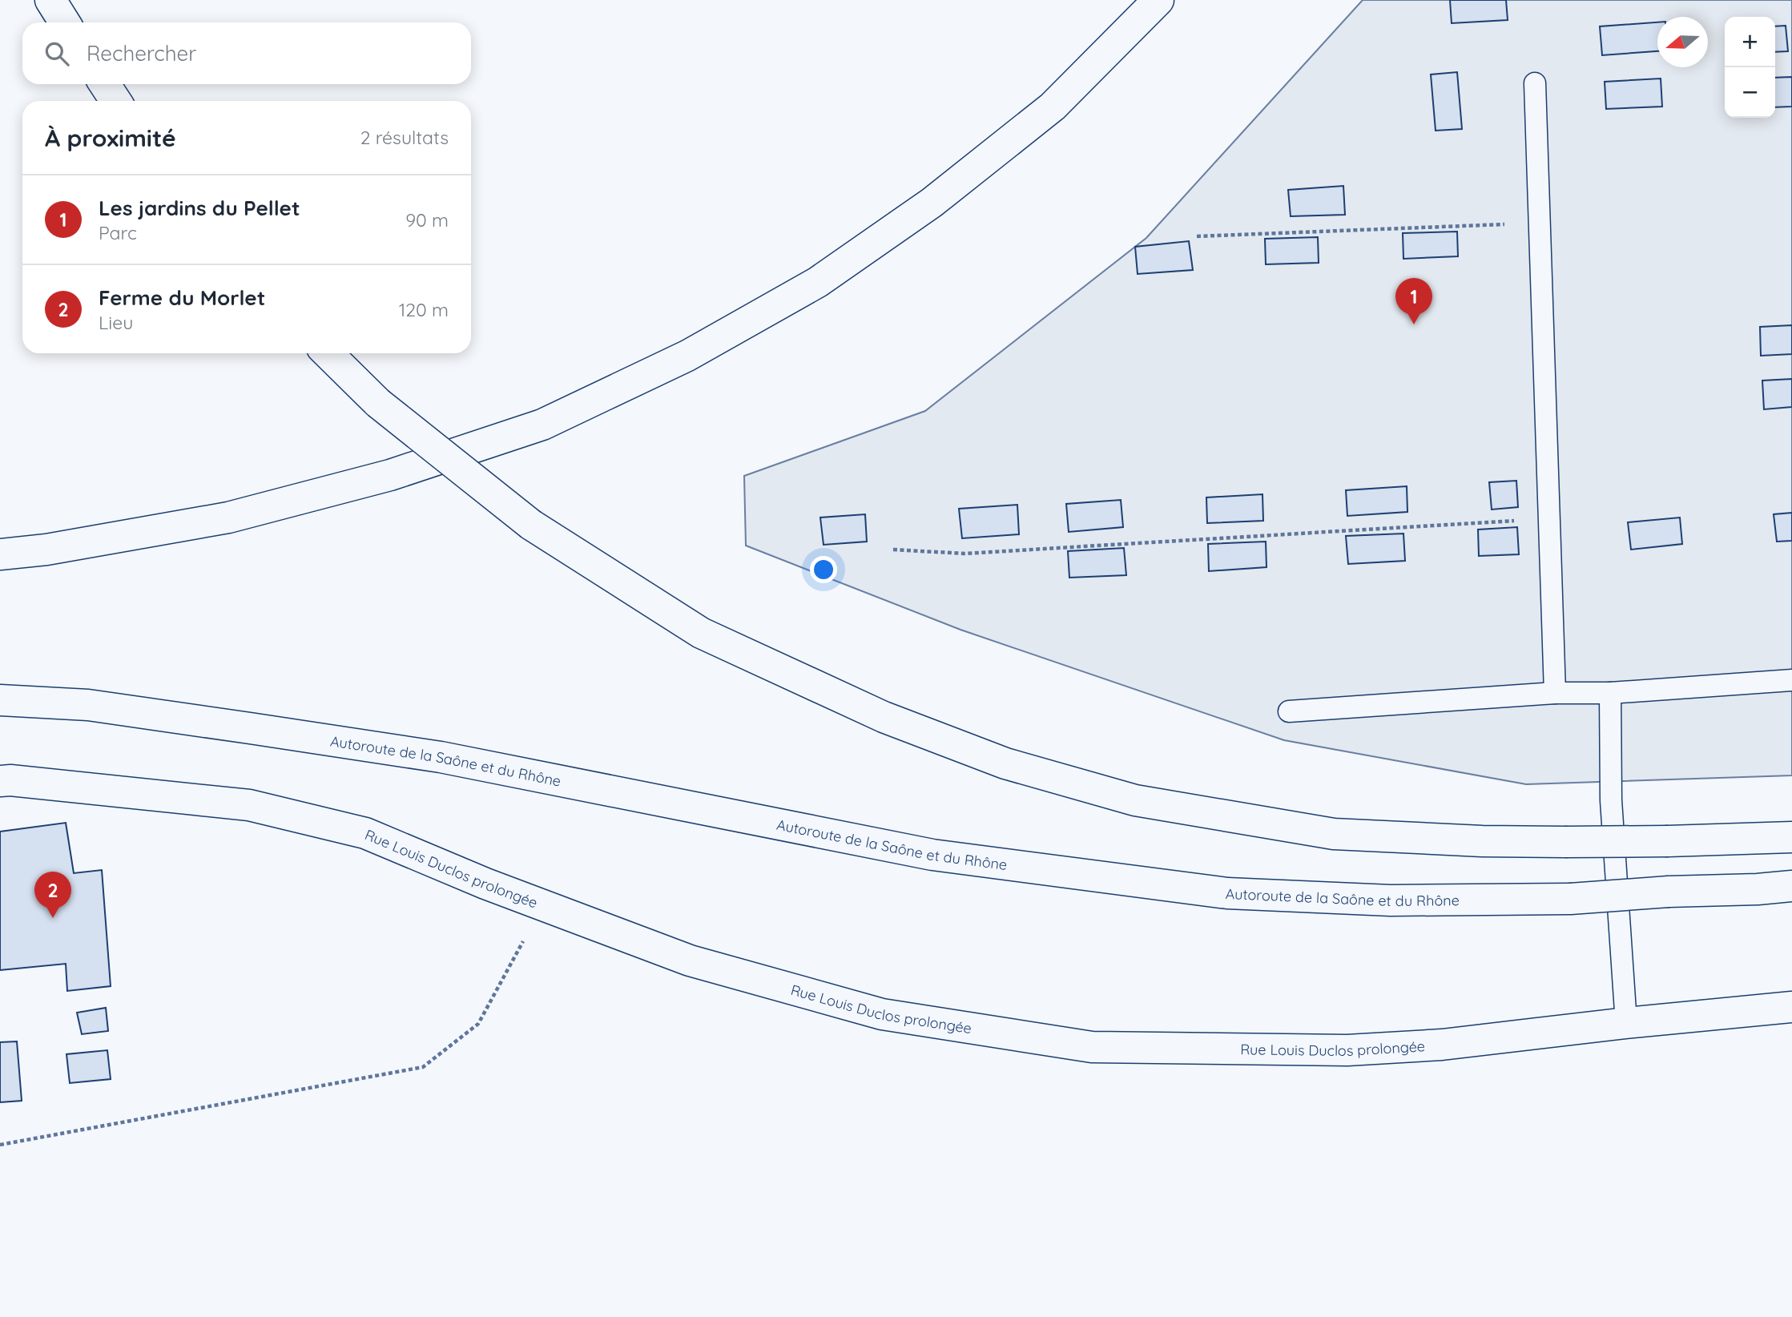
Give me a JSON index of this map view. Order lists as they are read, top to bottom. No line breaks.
{"streets":{"main road":["Autoroute de la Saône et du Rhône","Rue Louis Duclos prolongée"]},"north":"left","page":{"map_buttons":["+","−"],"search":"Rechercher","heading":["À proximité","2 résultats"],"list":[{"mark":"1","name":"Les jardins du Pellet","note":"Parc","value":"90 m"},{"mark":"2","name":"Ferme du Morlet","note":"Lieu","value":"120 m"}],"pins":["1","2"]}}
